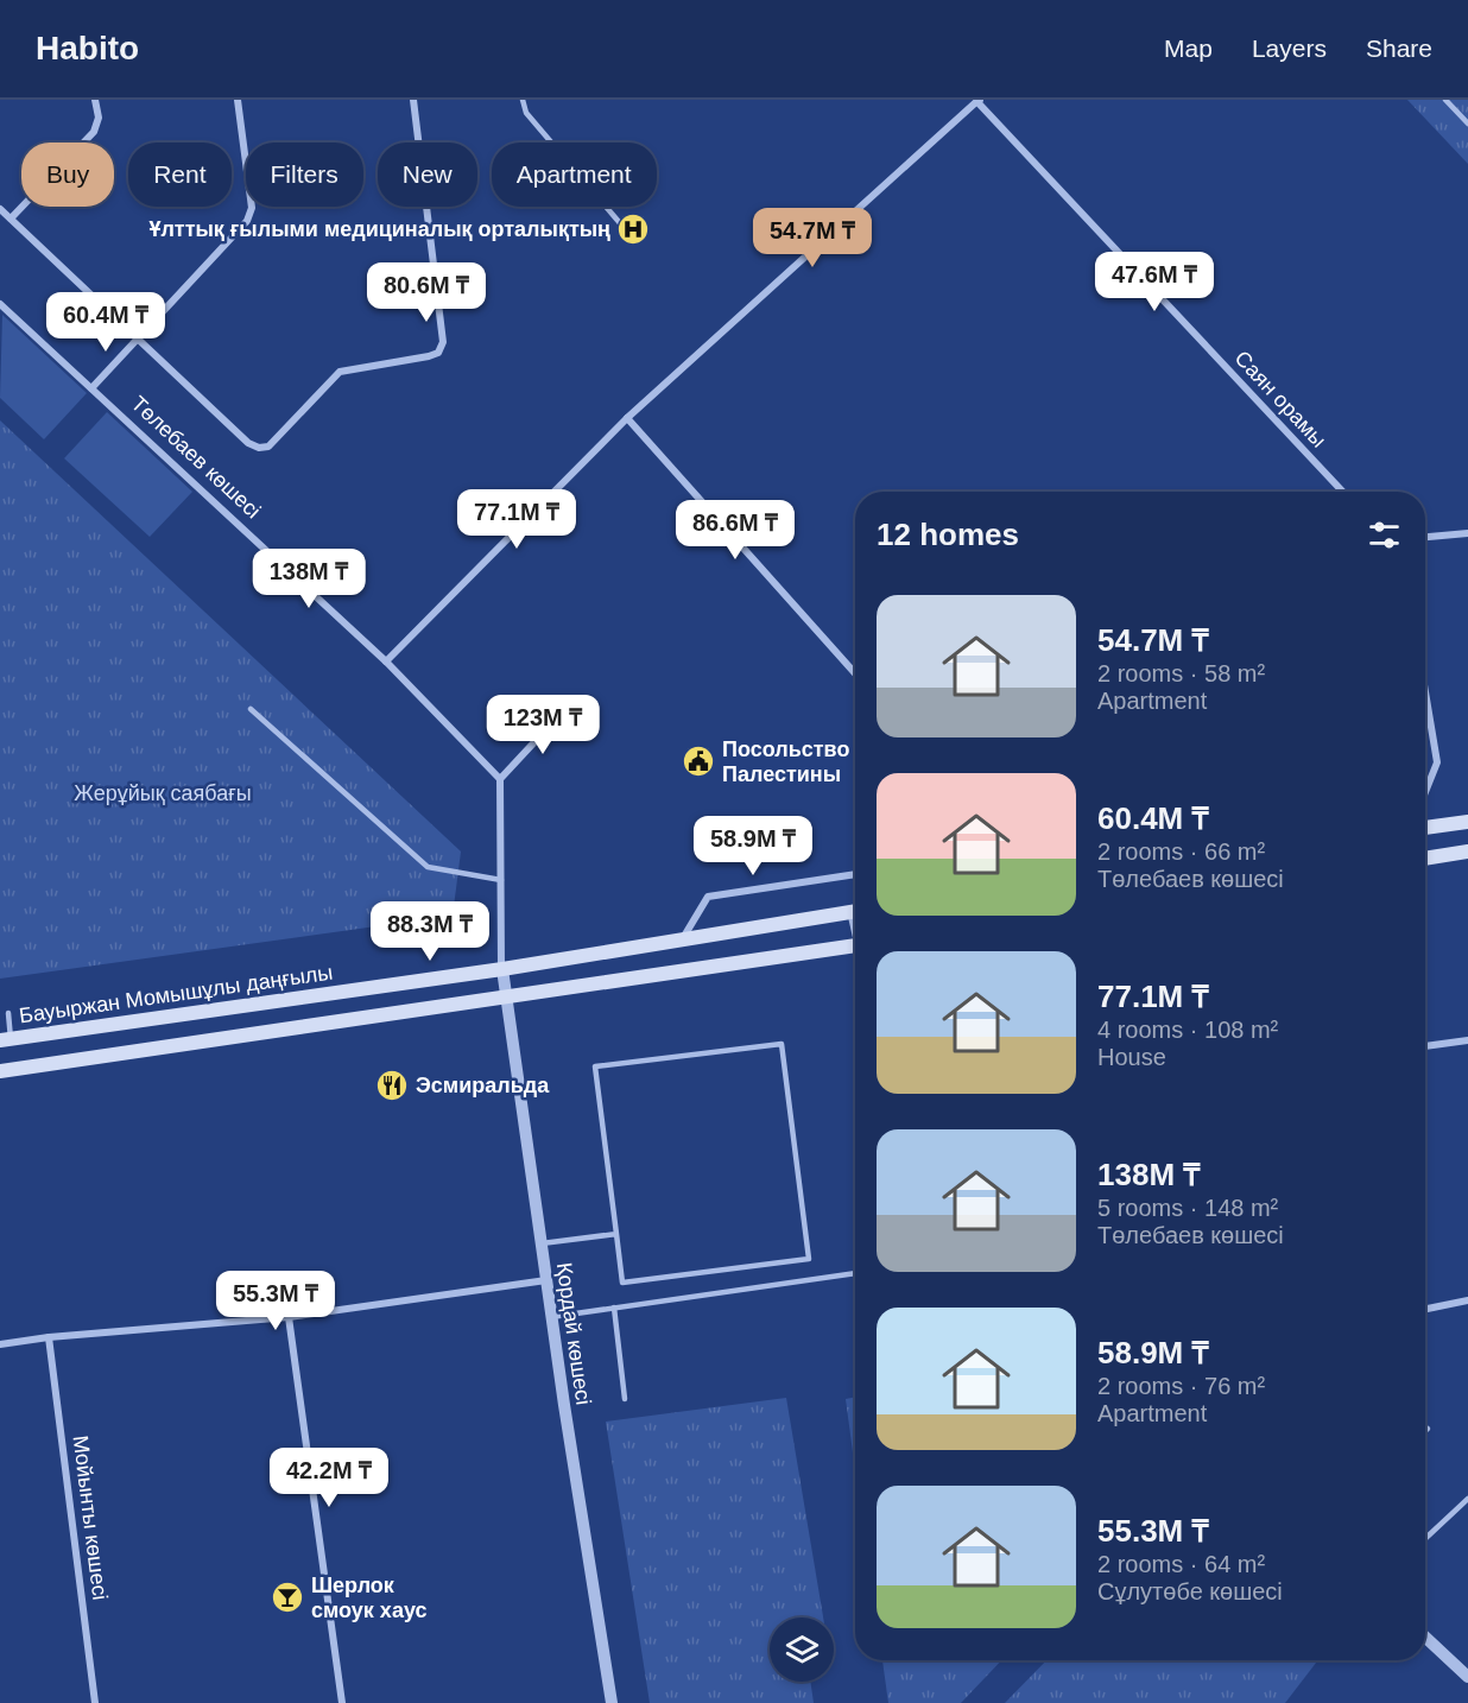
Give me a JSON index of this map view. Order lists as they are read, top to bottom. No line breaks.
{"streets":{"main road":["Бауыржан Момышұлы даңғылы"],"street":["Саян орамы","Төлебаев көшесі","Қордай көшесі","Мойынты көшесі"]},"crossings":[["Бауыржан Момышұлы даңғылы","Қордай көшесі"]],"parks":["Жерұйық саябағы"],"places":{"hospital":["Ұлттық ғылыми медициналық орталықтың"],"public building":["Посольство Палестины"],"restaurant":["Эсмиральда"],"bar":["Шерлок смоук хаус"]},"page":{"header":"Habito","nav":["Map","Layers","Share"],"chip":["Buy","Rent","Filters","New","Apartment"],"price":["54.7M ₸","47.6M ₸","80.6M ₸","60.4M ₸","77.1M ₸","86.6M ₸","138M ₸","123M ₸","58.9M ₸","88.3M ₸","55.3M ₸","42.2M ₸"],"heading":"12 homes","list":[{"name":"54.7M ₸","note":"2 rooms · 58 m² · Apartment"},{"name":"60.4M ₸","note":"2 rooms · 66 m² · Төлебаев көшесі"},{"name":"77.1M ₸","note":"4 rooms · 108 m² · House"},{"name":"138M ₸","note":"5 rooms · 148 m² · Төлебаев көшесі"},{"name":"58.9M ₸","note":"2 rooms · 76 m² · Apartment"},{"name":"55.3M ₸","note":"2 rooms · 64 m² · Сұлутөбе көшесі"}]}}
